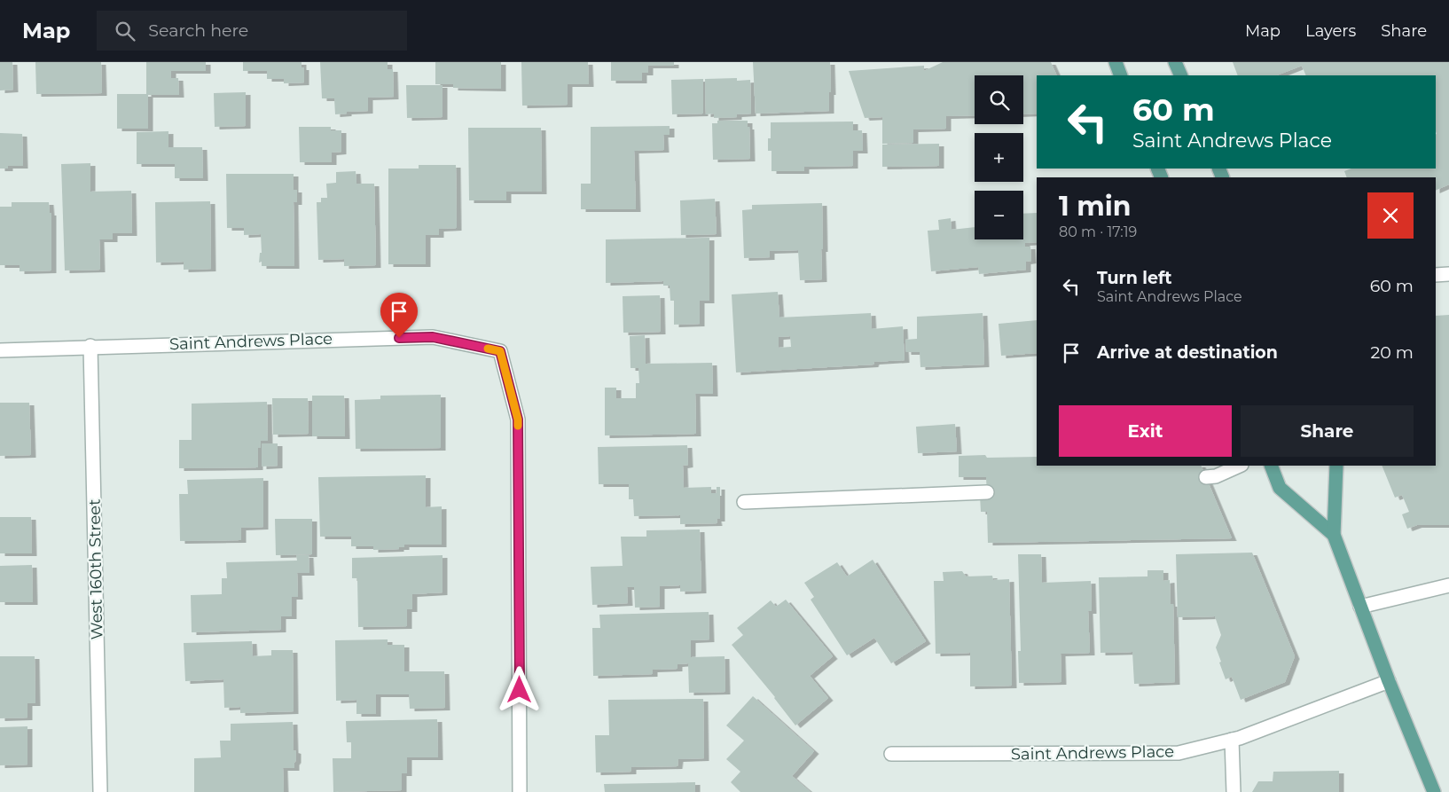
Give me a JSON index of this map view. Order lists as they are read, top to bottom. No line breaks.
{"streets":{"street":["Saint Andrews Place","West 160th Street"]},"crossings":[["Saint Andrews Place","West 160th Street"]],"page":{"header":"Map","search":"Search here","nav":["Map","Layers","Share"],"map_buttons":["+","−"],"turn":["60 m","Saint Andrews Place"],"heading":["1 min","80 m · 17:19"],"list":[{"name":"Turn left","note":"Saint Andrews Place","value":"60 m"},{"name":"Arrive at destination","value":"20 m"}],"buttons":["Exit","Share"]}}
